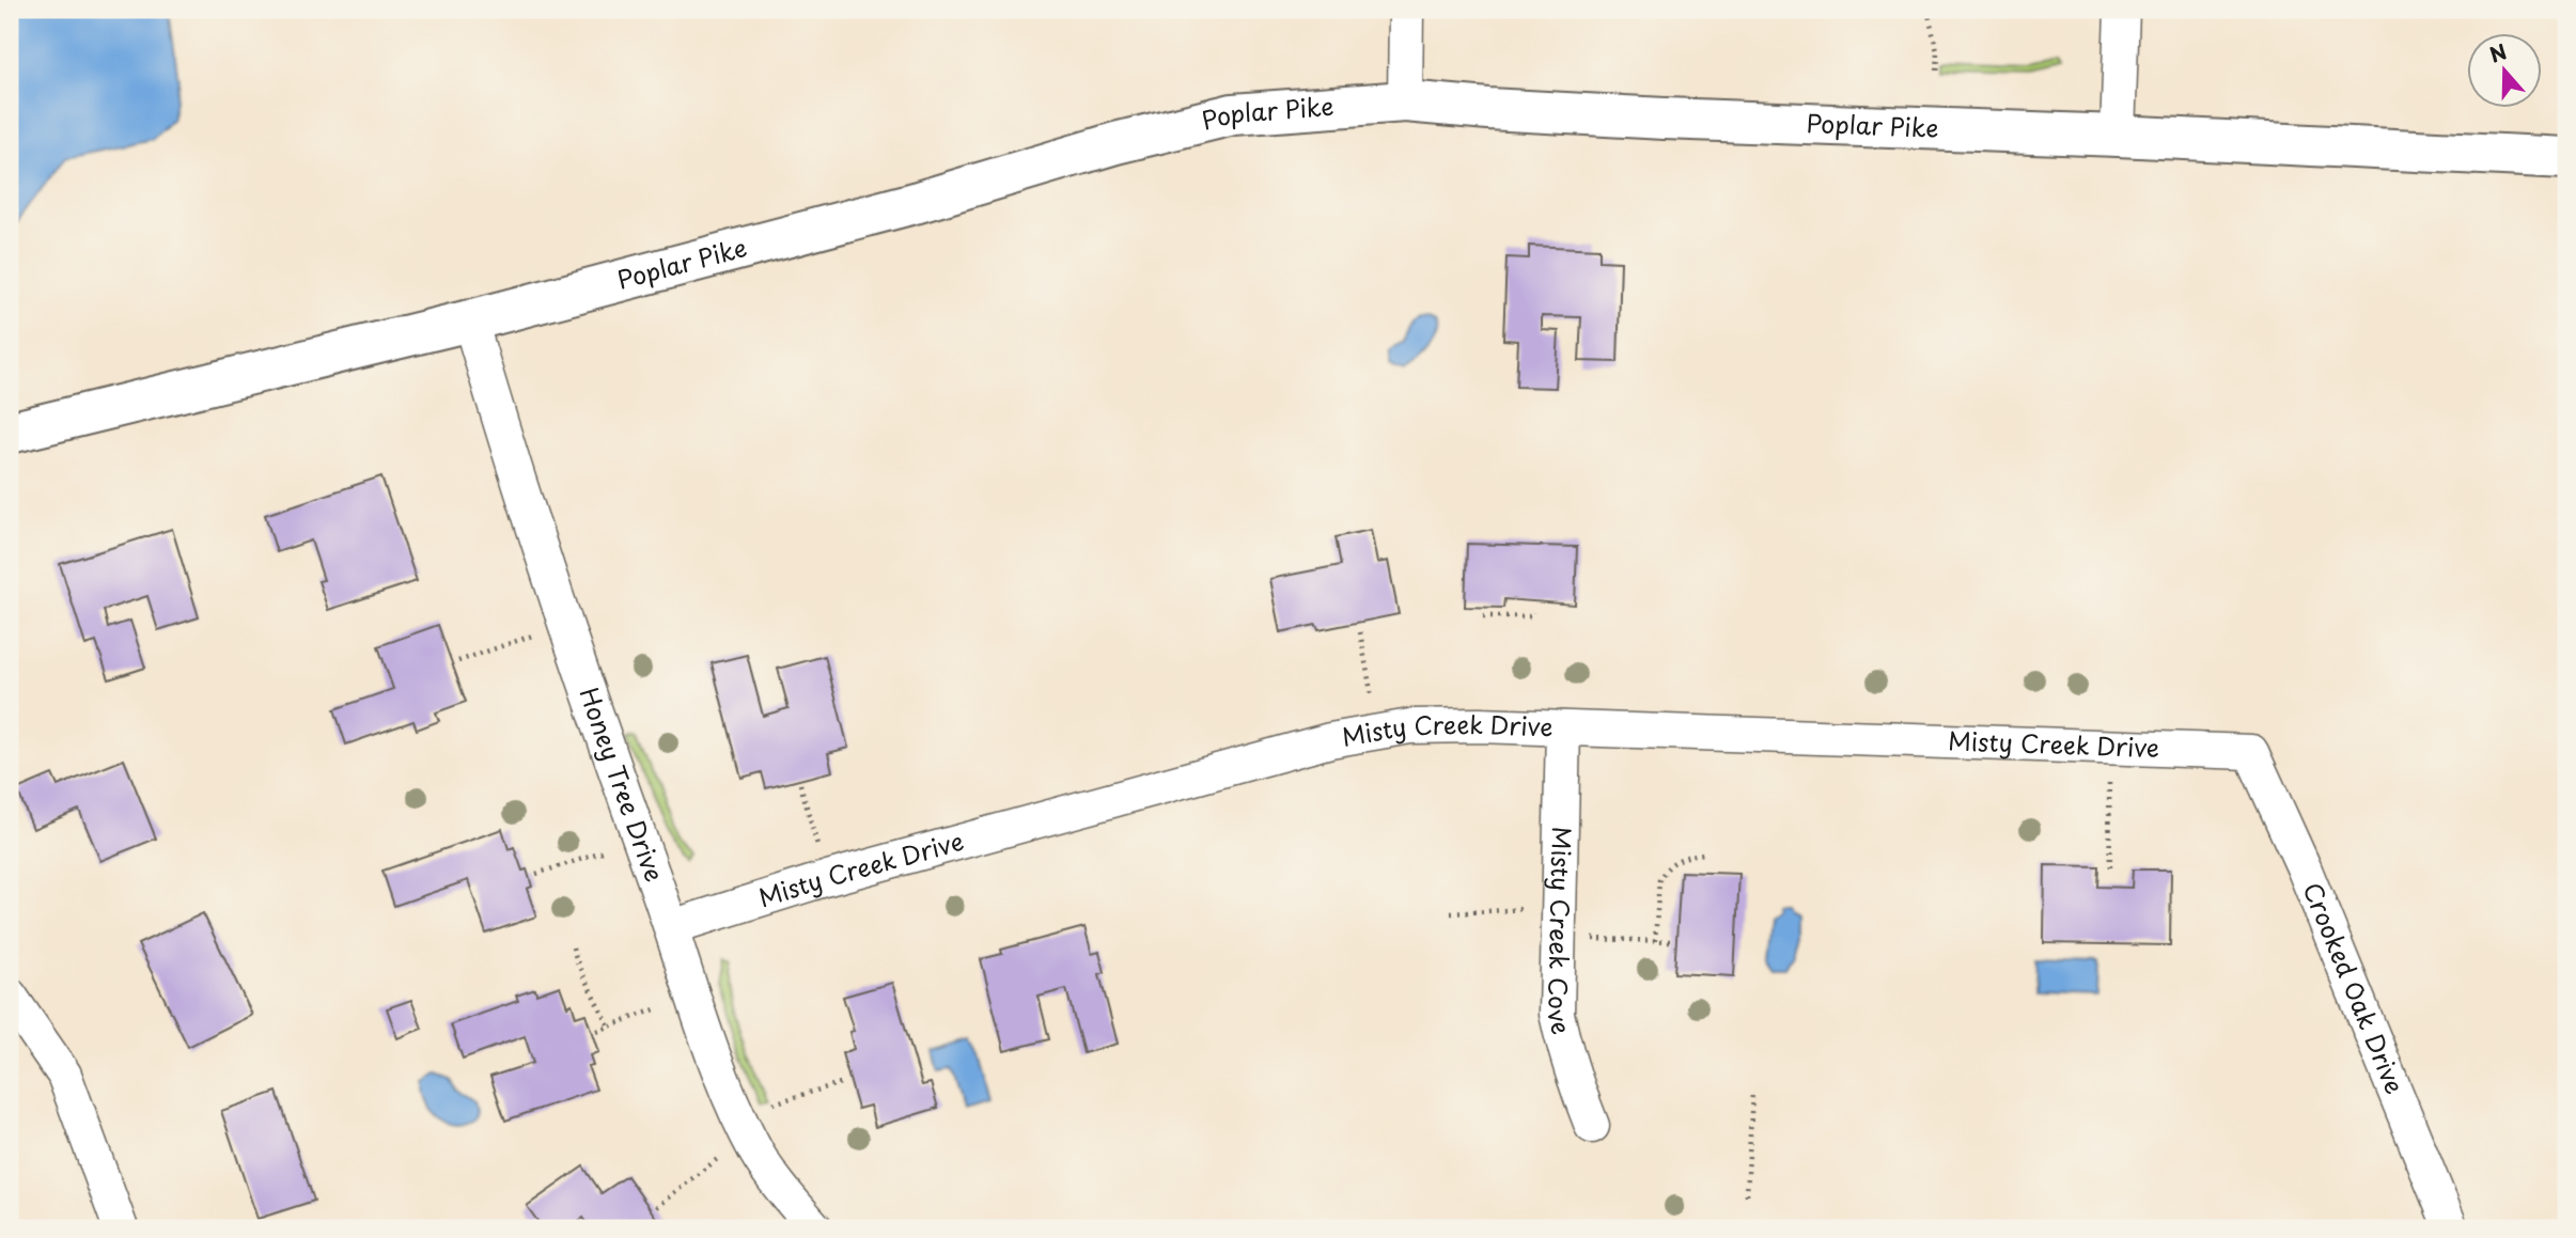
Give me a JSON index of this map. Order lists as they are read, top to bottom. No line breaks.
{"streets":{"main road":["Poplar Pike"],"street":["Misty Creek Drive","Honey Tree Drive","Misty Creek Cove","Crooked Oak Drive"]},"crossings":[["Poplar Pike","Honey Tree Drive"],["Misty Creek Drive","Honey Tree Drive"],["Misty Creek Drive","Misty Creek Cove"],["Misty Creek Drive","Crooked Oak Drive"]],"north":"top"}
